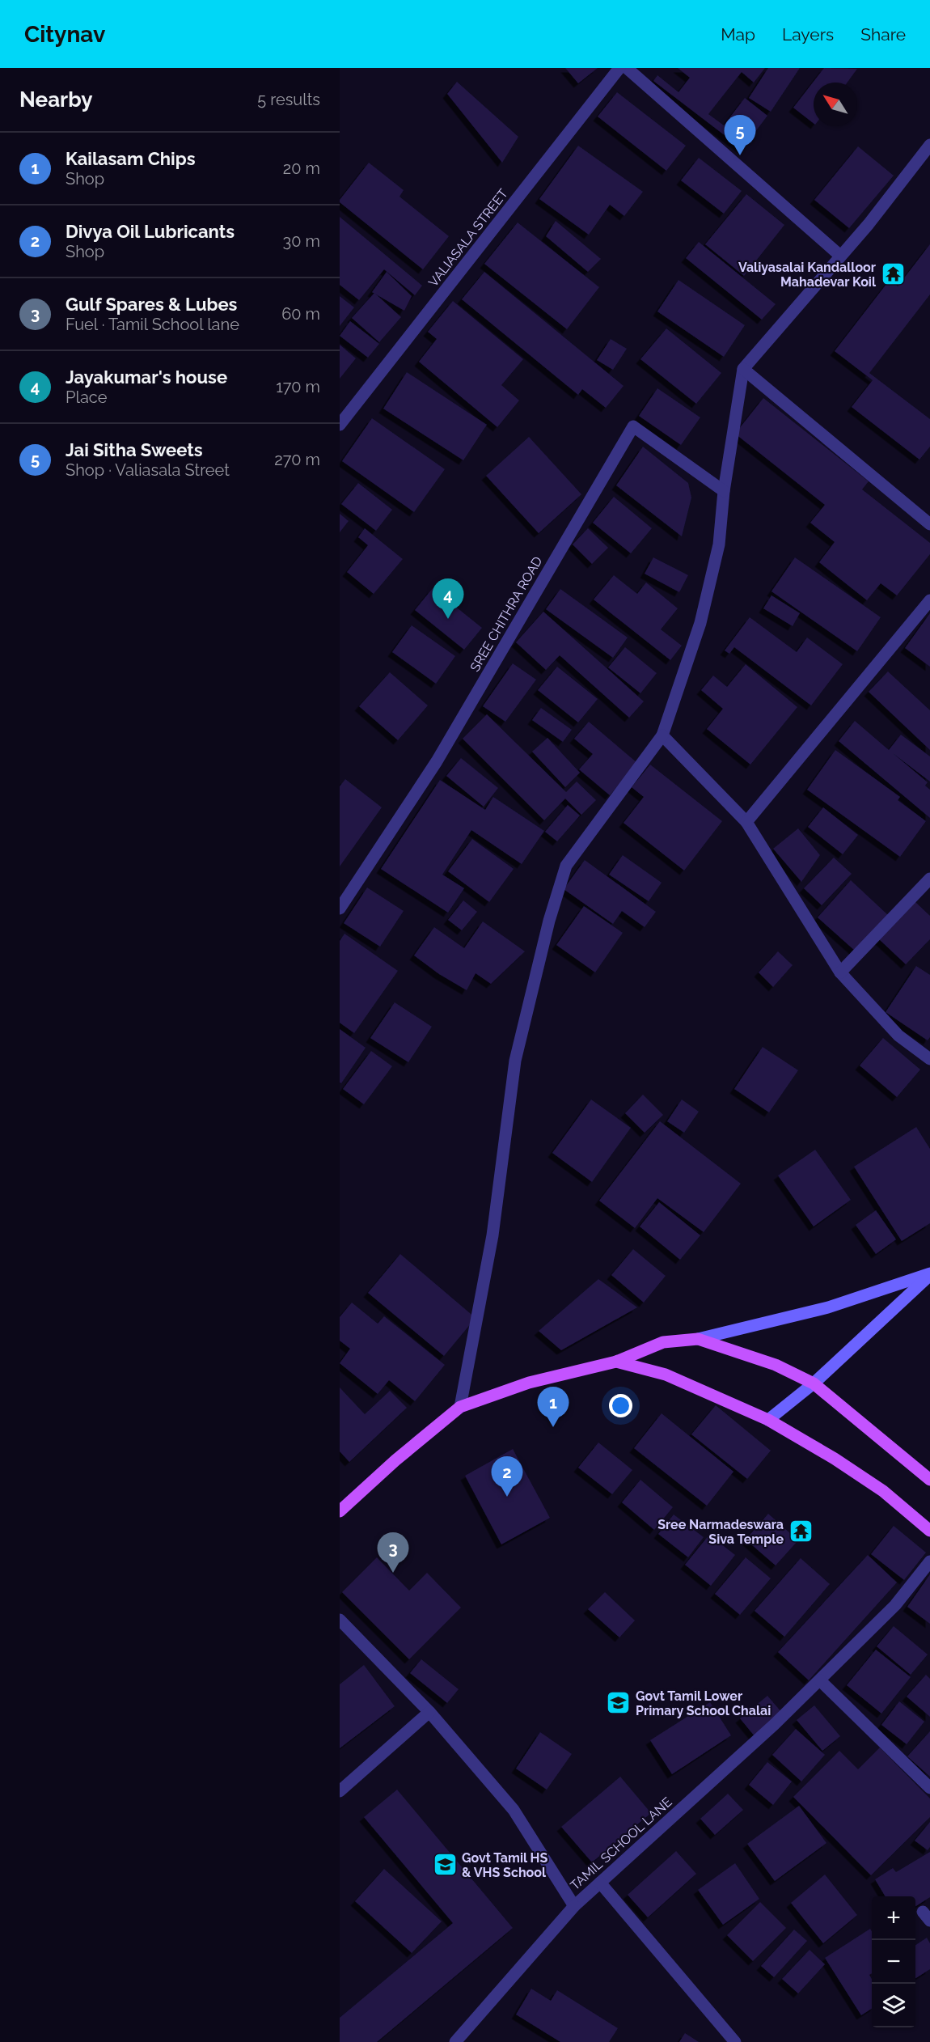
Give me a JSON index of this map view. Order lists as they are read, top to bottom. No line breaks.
{"streets":{"street":["VALIASALA STREET","SREE CHITHRA ROAD","TAMIL SCHOOL LANE"]},"places":{"temple":["Valiyasalai Kandalloor Mahadevar Koil","Sree Narmadeswara Siva Temple"],"school or university":["Govt Tamil Lower Primary School Chalai","Govt Tamil HS & VHS School"]},"north":"top left","page":{"header":"Citynav","nav":["Map","Layers","Share"],"heading":["Nearby","5 results"],"pins":["5","4","1","2","3"],"list":[{"mark":"1","name":"Kailasam Chips","note":"Shop","value":"20 m"},{"mark":"2","name":"Divya Oil Lubricants","note":"Shop","value":"30 m"},{"mark":"3","name":"Gulf Spares & Lubes","note":"Fuel · Tamil School lane","value":"60 m"},{"mark":"4","name":"Jayakumar's house","note":"Place","value":"170 m"},{"mark":"5","name":"Jai Sitha Sweets","note":"Shop · Valiasala Street","value":"270 m"}],"map_buttons":["+","−"]}}
